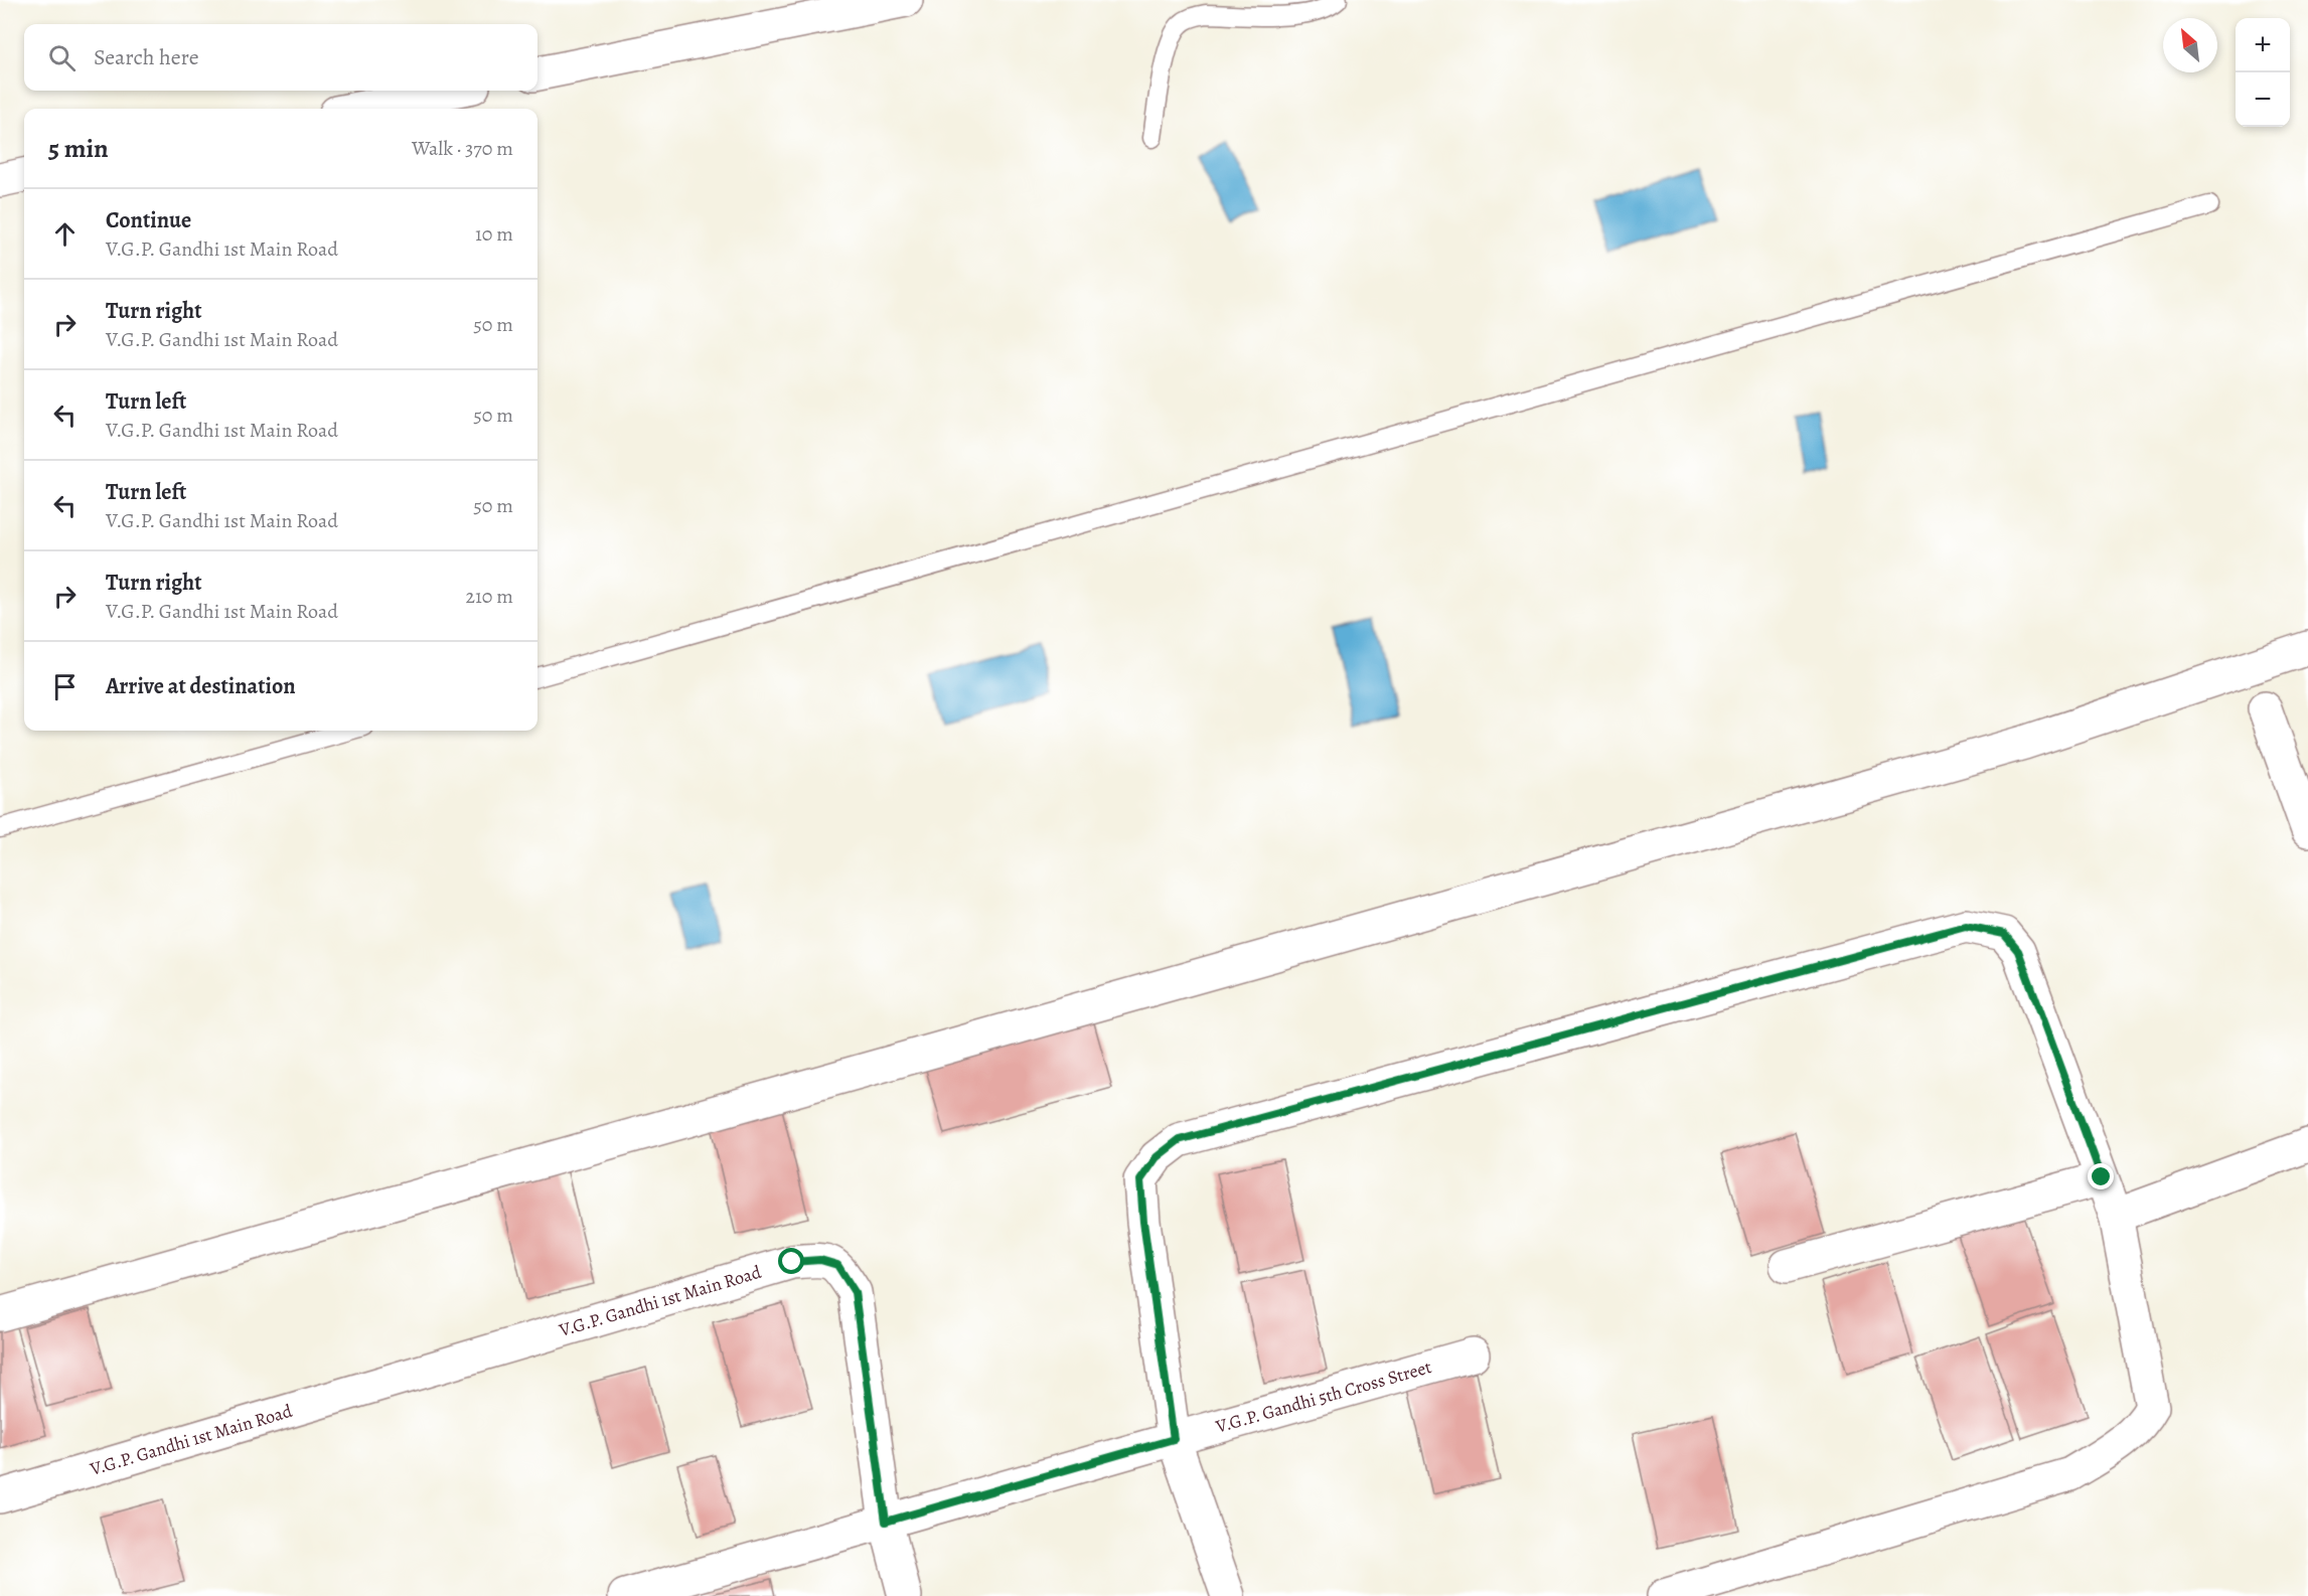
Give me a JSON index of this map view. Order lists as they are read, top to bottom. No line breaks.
{"streets":{"street":["V.G.P. Gandhi 1st Main Road","V.G.P. Gandhi 5th Cross Street"]},"north":"top left","page":{"map_buttons":["+","−"],"search":"Search here","heading":["5 min","Walk · 370 m"],"list":[["Continue","V.G.P. Gandhi 1st Main Road","10 m"],["Turn right","V.G.P. Gandhi 1st Main Road","50 m"],["Turn left","V.G.P. Gandhi 1st Main Road","50 m"],["Turn left","V.G.P. Gandhi 1st Main Road","50 m"],["Turn right","V.G.P. Gandhi 1st Main Road","210 m"],"Arrive at destination"]}}
